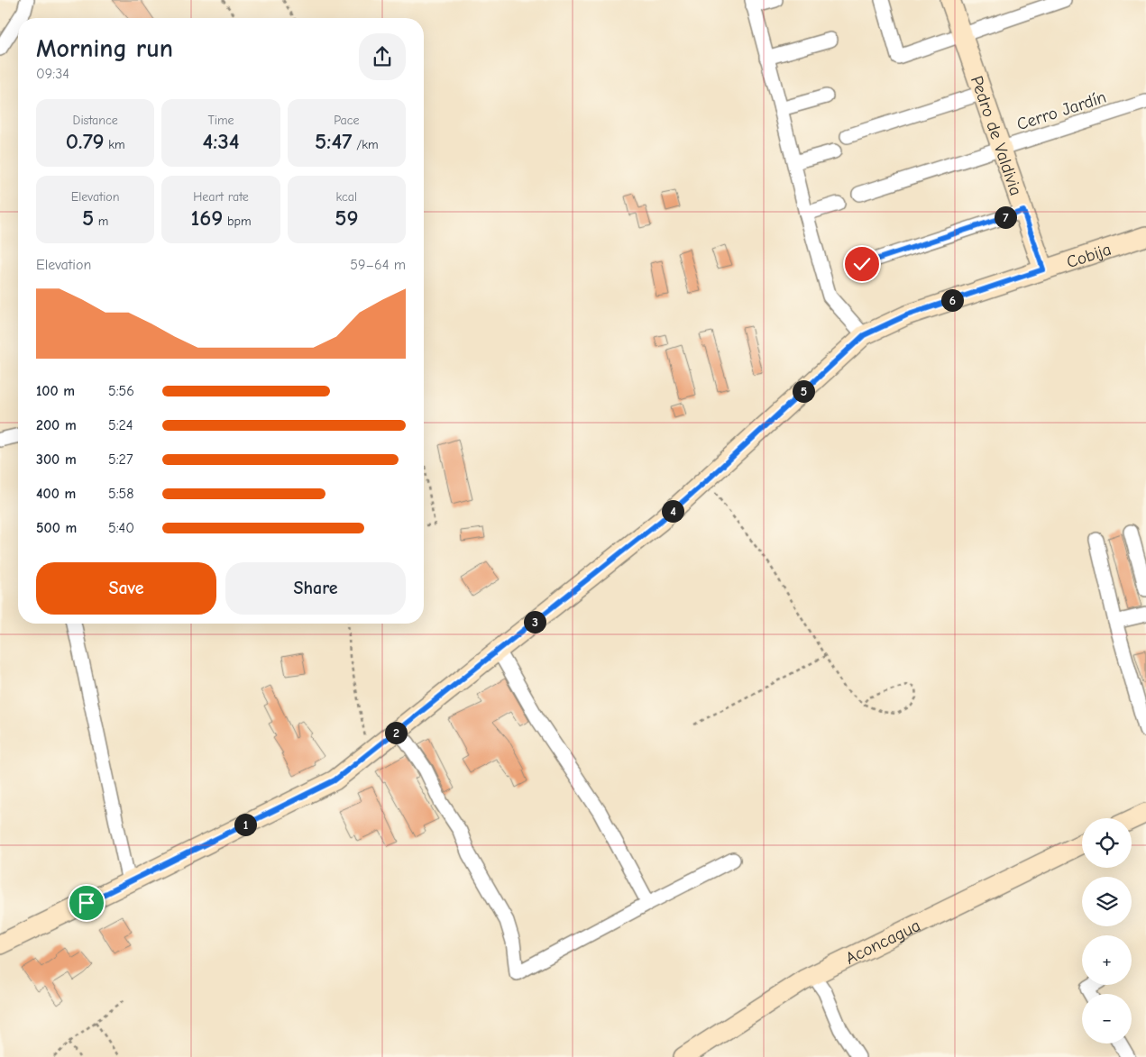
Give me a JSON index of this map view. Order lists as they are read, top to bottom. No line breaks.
{"streets":{"street":["Cerro Jardín","Pedro de Valdivia","Cobija","Aconcagua"]},"crossings":[["Cerro Jardín","Pedro de Valdivia"],["Pedro de Valdivia","Cobija"]],"page":{"heading":["Morning run","09:34"],"stats":[["Distance","0.79 km"],["Time","4:34"],["Pace","5:47 /km"],["Elevation","5 m"],["Heart rate","169 bpm"],["kcal","59"]],"pins":["7","6","5","4","3","2","1"],"chart":["Elevation","59–64 m"],"list":[{"name":"100 m","note":"5:56"},{"name":"200 m","note":"5:24"},{"name":"300 m","note":"5:27"},{"name":"400 m","note":"5:58"},{"name":"500 m","note":"5:40"}],"buttons":["Save","Share"],"map_buttons":["+","−"]}}
